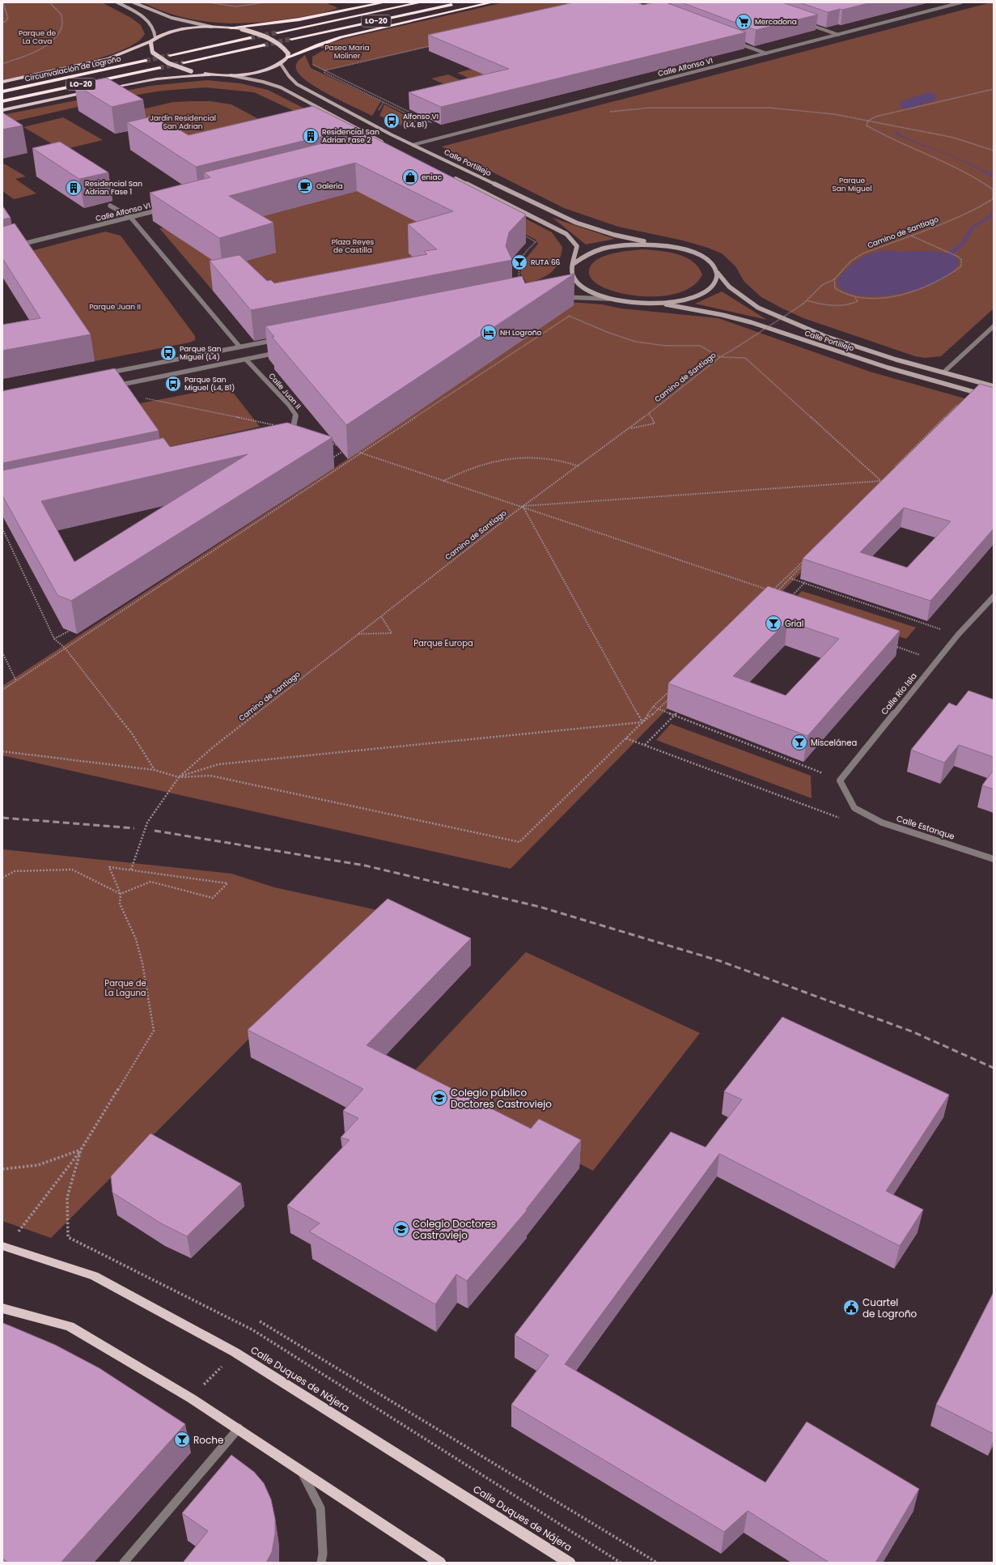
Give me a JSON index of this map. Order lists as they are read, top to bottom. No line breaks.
{"streets":{"highway":["LO-20","Circunvalación de Logroño"],"main road":["Calle Portillejo","Calle Duques de Nájera"],"street":["Calle Alfonso VI","Calle Juan II","Calle Río Isla","Calle Estanque"],"path":["Camino de Santiago"]},"crossings":[["Calle Alfonso VI","Calle Portillejo"],["Calle Río Isla","Calle Estanque"]],"parks":["Parque de La Cava","Paseo Maria Moliner","Jardin Residencial San Adrian","Parque San Miguel","Plaza Reyes de Castilla","Parque Juan II","Parque Europa","Parque de La Laguna"],"places":{"supermarket":["Mercadona"],"bus stop":["Alfonso VI (L4, B1)","Parque San Miguel (L4)","Parque San Miguel (L4, B1)"],"building":["Residencial San Adrian Fase 2","Residencial San Adrian Fase 1"],"shop":["eniac"],"cafe":["Galería"],"bar":["RUTA 66","Grial","Miscelánea","Roche"],"hotel":["NH Logroño"],"school or university":["Colegio público Doctores Castroviejo","Colegio Doctores Castroviejo"],"public building":["Cuartel de Logroño"]}}
